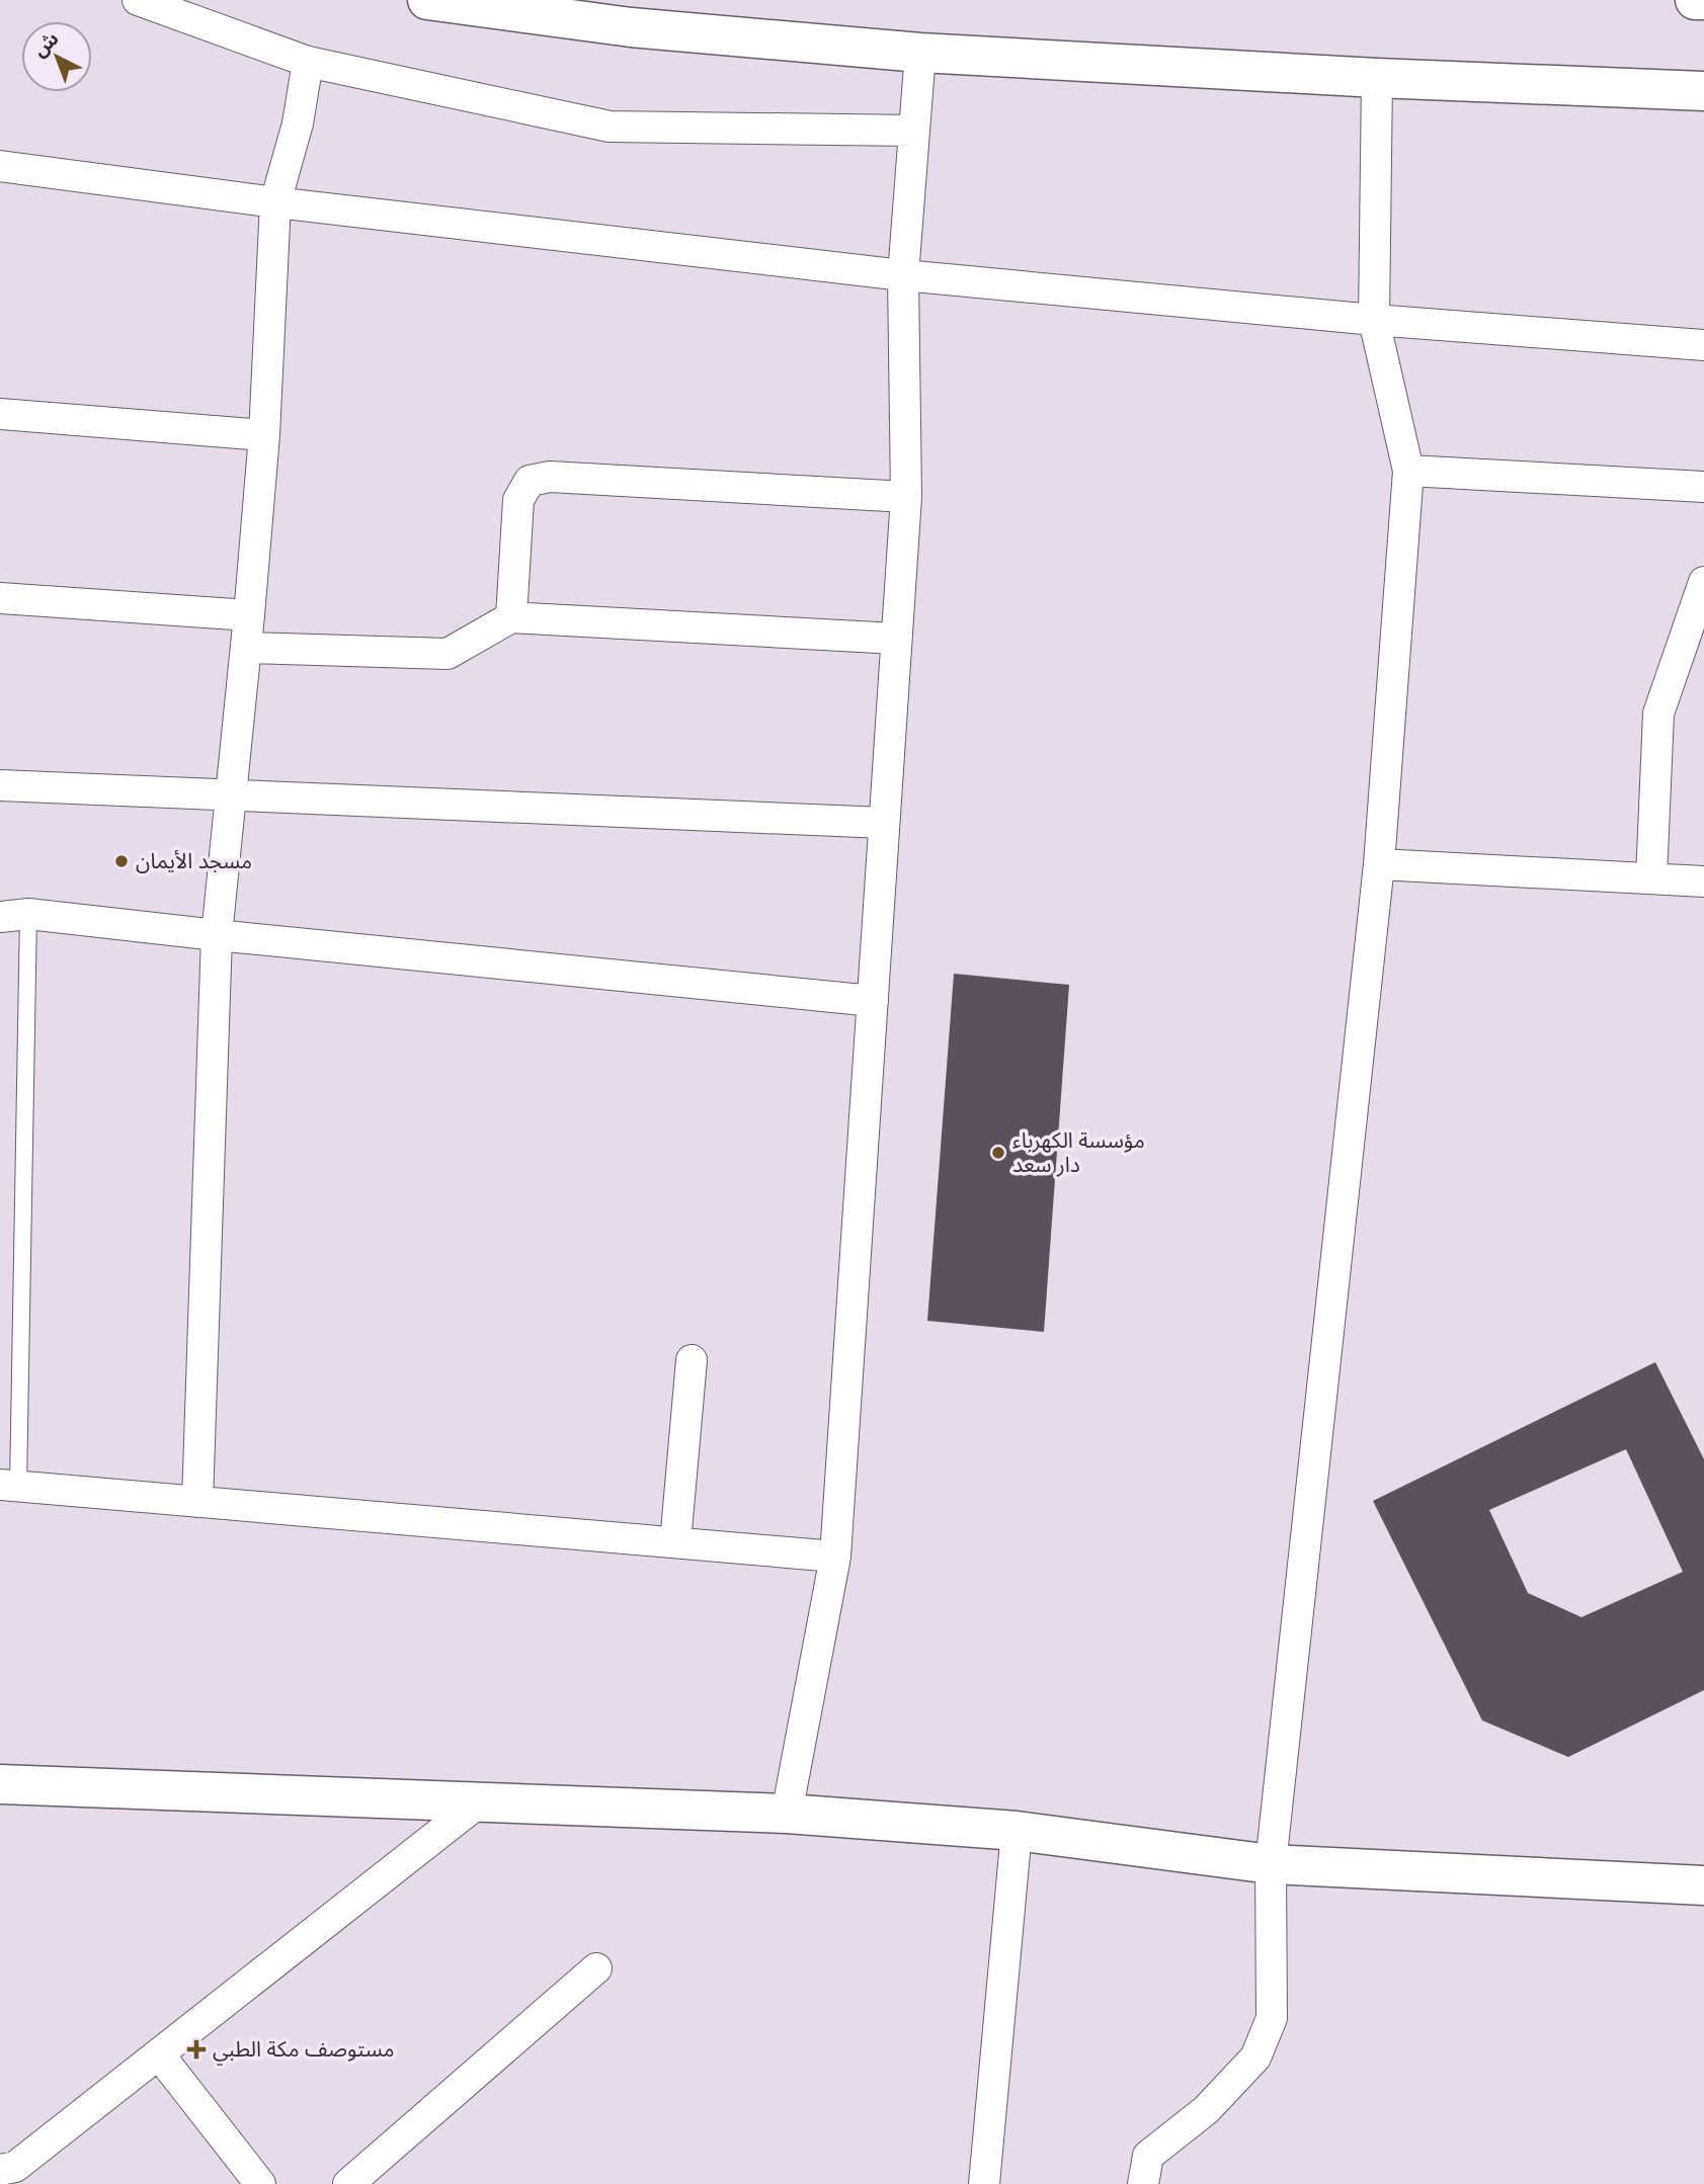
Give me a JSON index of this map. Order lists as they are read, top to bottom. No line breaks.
{"places":{"other":["مسجد الأيمان","مؤسسة الكهرباء دار سعد"],"health":["مستوصف مكة الطبي"]},"north":"top left"}
